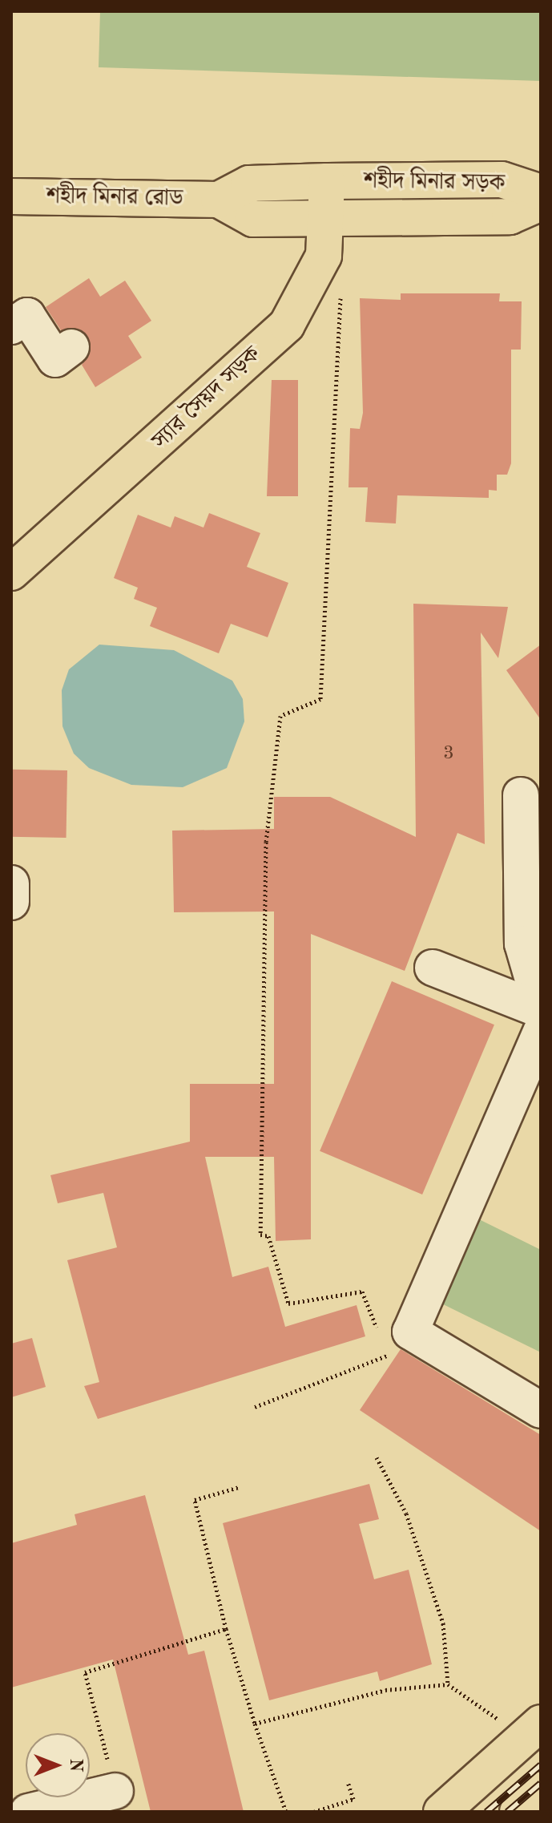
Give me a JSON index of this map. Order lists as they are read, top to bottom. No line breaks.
{"streets":{"main road":["শহীদ মিনার সড়ক","শহীদ মিনার রোড","স্যার সৈয়দ সড়ক"]},"crossings":[["শহীদ মিনার সড়ক","শহীদ মিনার রোড"],["শহীদ মিনার সড়ক","স্যার সৈয়দ সড়ক"],["শহীদ মিনার রোড","স্যার সৈয়দ সড়ক"]],"house_numbers":["3"],"north":"right"}
